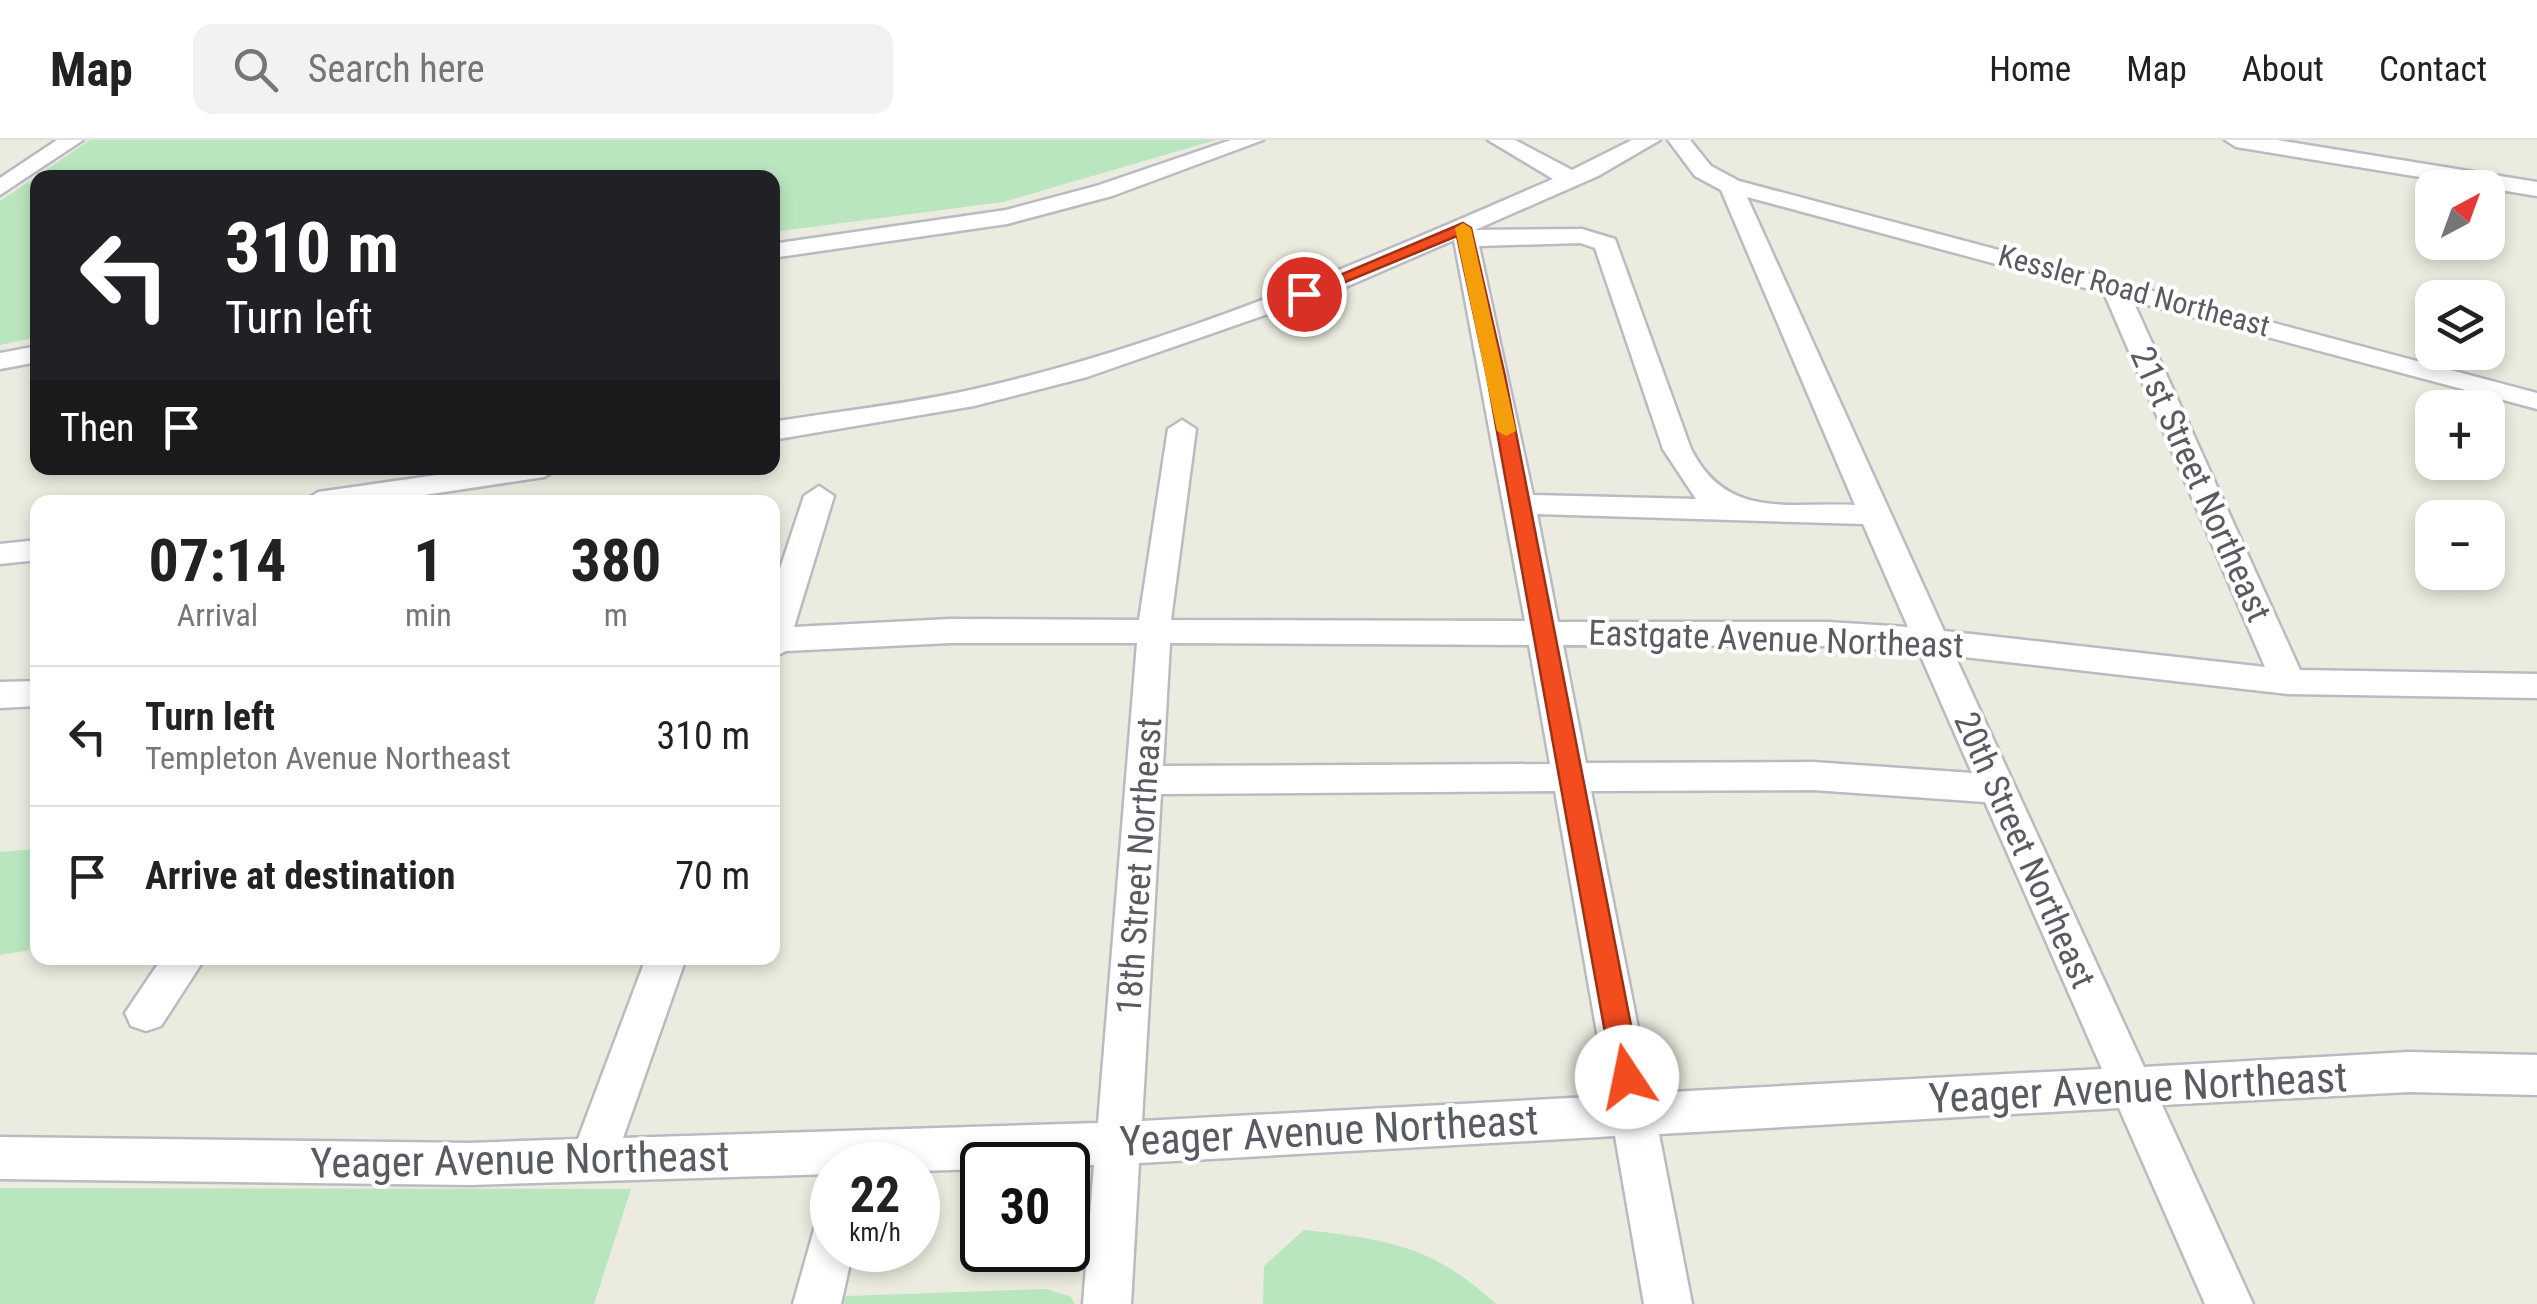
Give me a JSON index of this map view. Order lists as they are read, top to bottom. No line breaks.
{"streets":{"street":["Kessler Road Northeast","21st Street Northeast","Eastgate Avenue Northeast","20th Street Northeast","18th Street Northeast","Yeager Avenue Northeast"]},"crossings":[["Kessler Road Northeast","21st Street Northeast"],["Kessler Road Northeast","20th Street Northeast"],["21st Street Northeast","Eastgate Avenue Northeast"],["Eastgate Avenue Northeast","20th Street Northeast"],["Eastgate Avenue Northeast","18th Street Northeast"],["20th Street Northeast","Yeager Avenue Northeast"],["18th Street Northeast","Yeager Avenue Northeast"]],"north":"top right","page":{"header":"Map","search":"Search here","nav":["Home","Map","About","Contact"],"map_buttons":["+","−"],"turn":["310 m","Turn left"],"then":"Then","eta":["07:14","Arrival","1","min","380","m"],"list":[{"name":"Turn left","note":"Templeton Avenue Northeast","value":"310 m"},{"name":"Arrive at destination","value":"70 m"}],"speed":"22 km/h","limit":"30"}}
